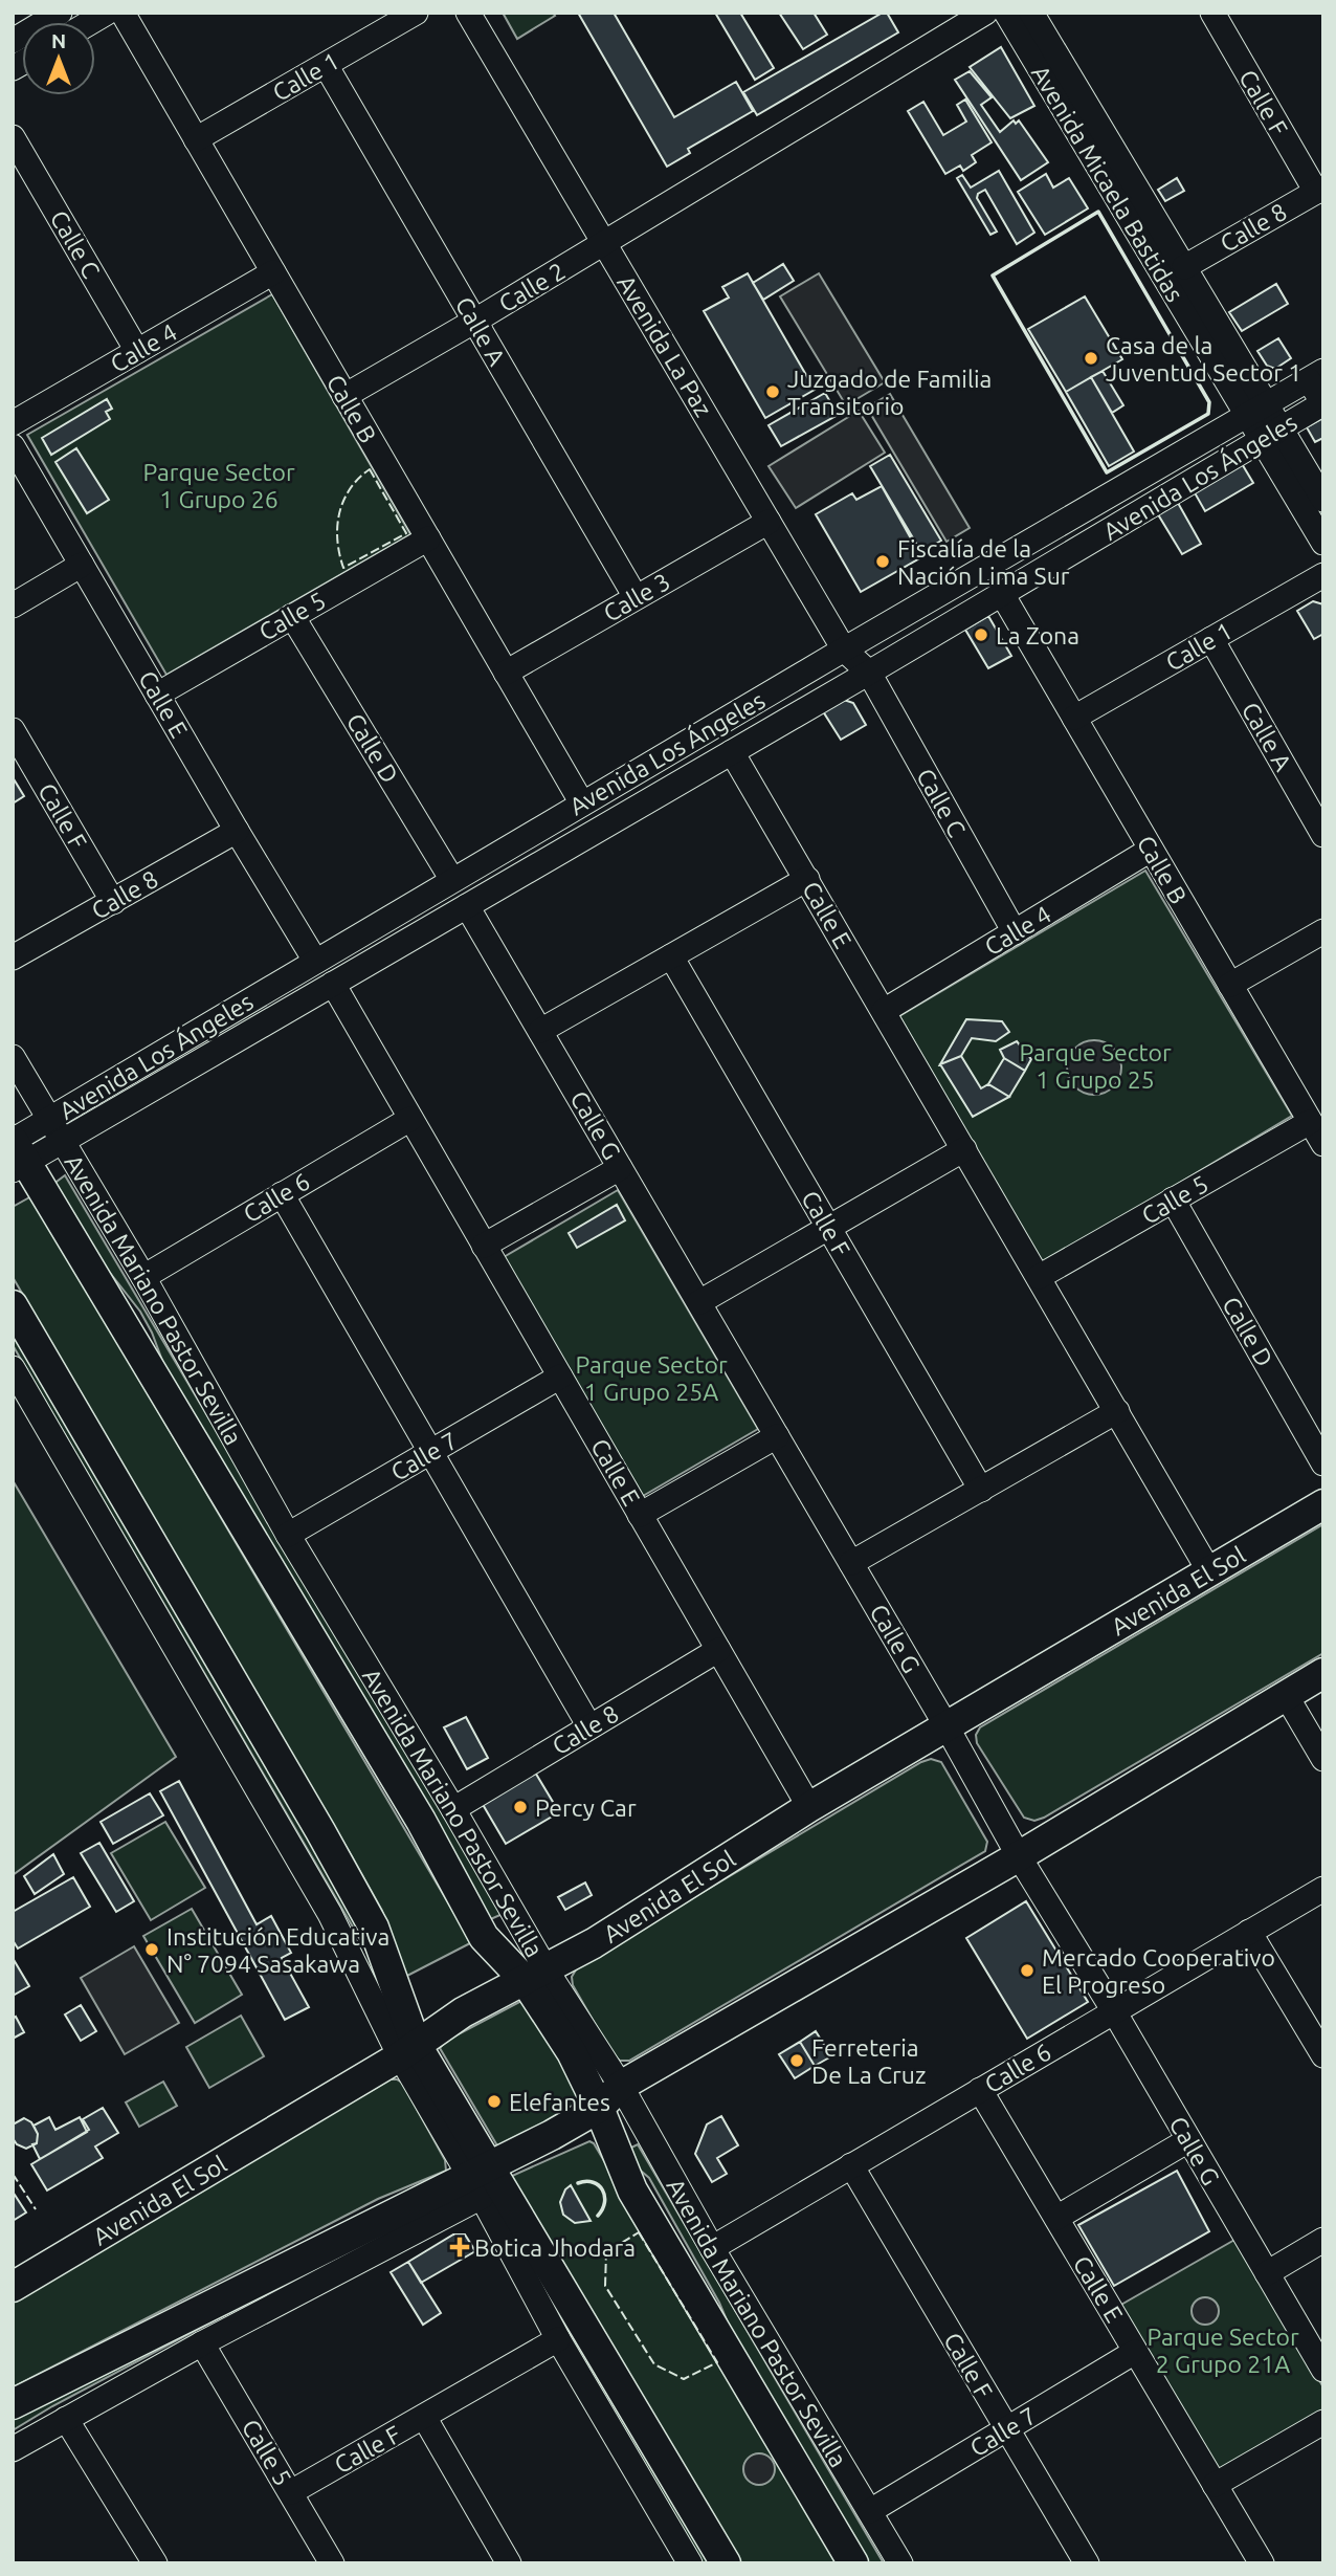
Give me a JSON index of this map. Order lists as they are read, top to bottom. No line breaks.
{"streets":{"main road":["Avenida Mariano Pastor Sevilla","Avenida El Sol"],"street":["Calle 1","Calle F","Avenida Micaela Bastidas","Calle 8","Calle C","Calle 2","Calle A","Avenida La Paz","Calle 4","Calle B","Avenida Los Ángeles","Calle 3","Calle 5","Calle E","Calle D","Calle G","Calle 6","Calle 7"]},"crossings":[["Calle 1","Calle A"],["Calle 1","Calle B"],["Calle F","Calle 8"],["Calle F","Calle 5"],["Calle F","Calle 6"],["Calle F","Calle 7"],["Avenida Micaela Bastidas","Calle 8"],["Avenida Micaela Bastidas","Avenida Los Ángeles"],["Calle 8","Calle E"],["Calle 8","Avenida Mariano Pastor Sevilla"],["Calle C","Avenida La Paz"],["Calle C","Calle 4"],["Calle C","Avenida Los Ángeles"],["Calle 2","Calle A"],["Calle 2","Avenida La Paz"],["Calle 2","Calle B"],["Calle A","Calle 3"],["Avenida La Paz","Avenida Los Ángeles"],["Avenida La Paz","Calle 3"],["Calle 4","Calle B"],["Calle 4","Calle E"],["Calle B","Avenida Los Ángeles"],["Calle B","Calle 3"],["Calle B","Calle 5"],["Avenida Los Ángeles","Calle E"],["Avenida Los Ángeles","Calle D"],["Avenida Los Ángeles","Calle G"],["Avenida Los Ángeles","Avenida Mariano Pastor Sevilla"],["Calle 5","Calle E"],["Calle 5","Calle D"],["Calle E","Calle 6"],["Calle E","Calle 7"],["Calle E","Avenida El Sol"],["Calle G","Calle 6"],["Calle G","Avenida El Sol"],["Calle 6","Avenida Mariano Pastor Sevilla"],["Avenida Mariano Pastor Sevilla","Calle 7"],["Avenida Mariano Pastor Sevilla","Avenida El Sol"]],"parks":["Parque Sector 1 Grupo 26","Parque Sector 1 Grupo 25","Parque Sector 1 Grupo 25A","Parque Sector 2 Grupo 21A"],"places":{"other":["Casa de la Juventud Sector 1","Juzgado de Familia Transitorio","Fiscalía de la Nación Lima Sur","La Zona","Percy Car","Institución Educativa N° 7094 Sasakawa","Mercado Cooperativo El Progreso","Ferreteria De La Cruz","Elefantes"],"health":["Botica Jhodara"]},"north":"top"}
